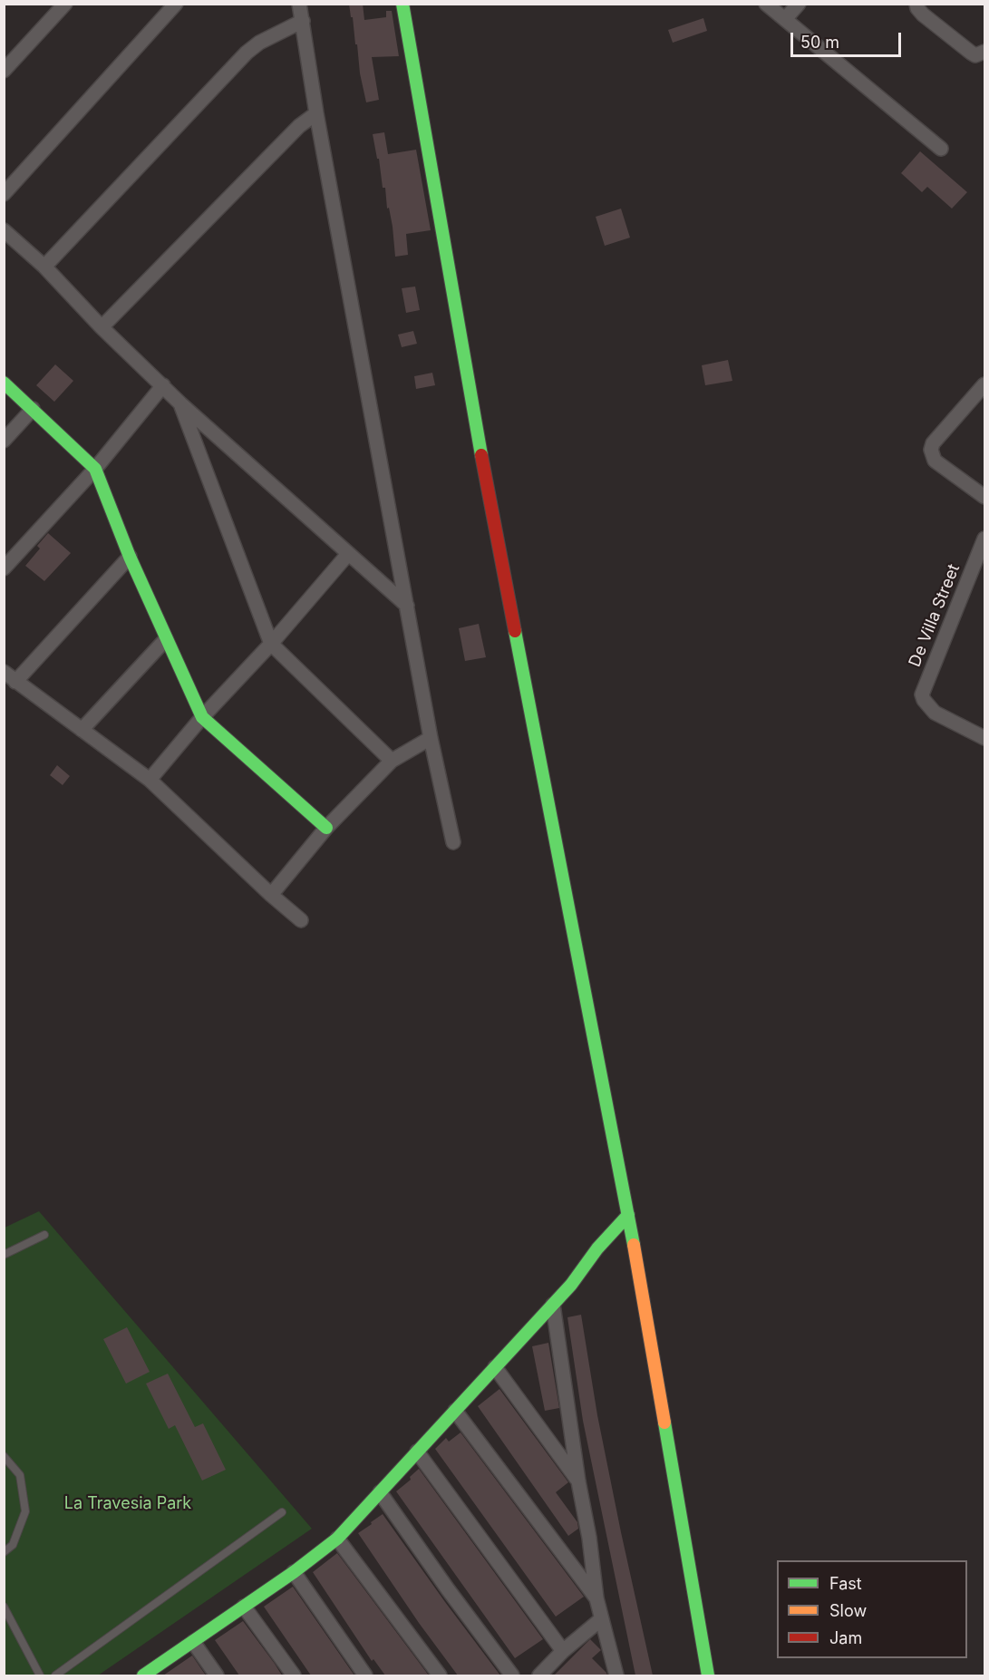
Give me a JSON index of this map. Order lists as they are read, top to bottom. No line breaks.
{"streets":{"street":["De Villa Street"]},"parks":["La Travesia Park"],"legend":["Fast","Slow","Jam"],"scale_bar":"50 m"}
